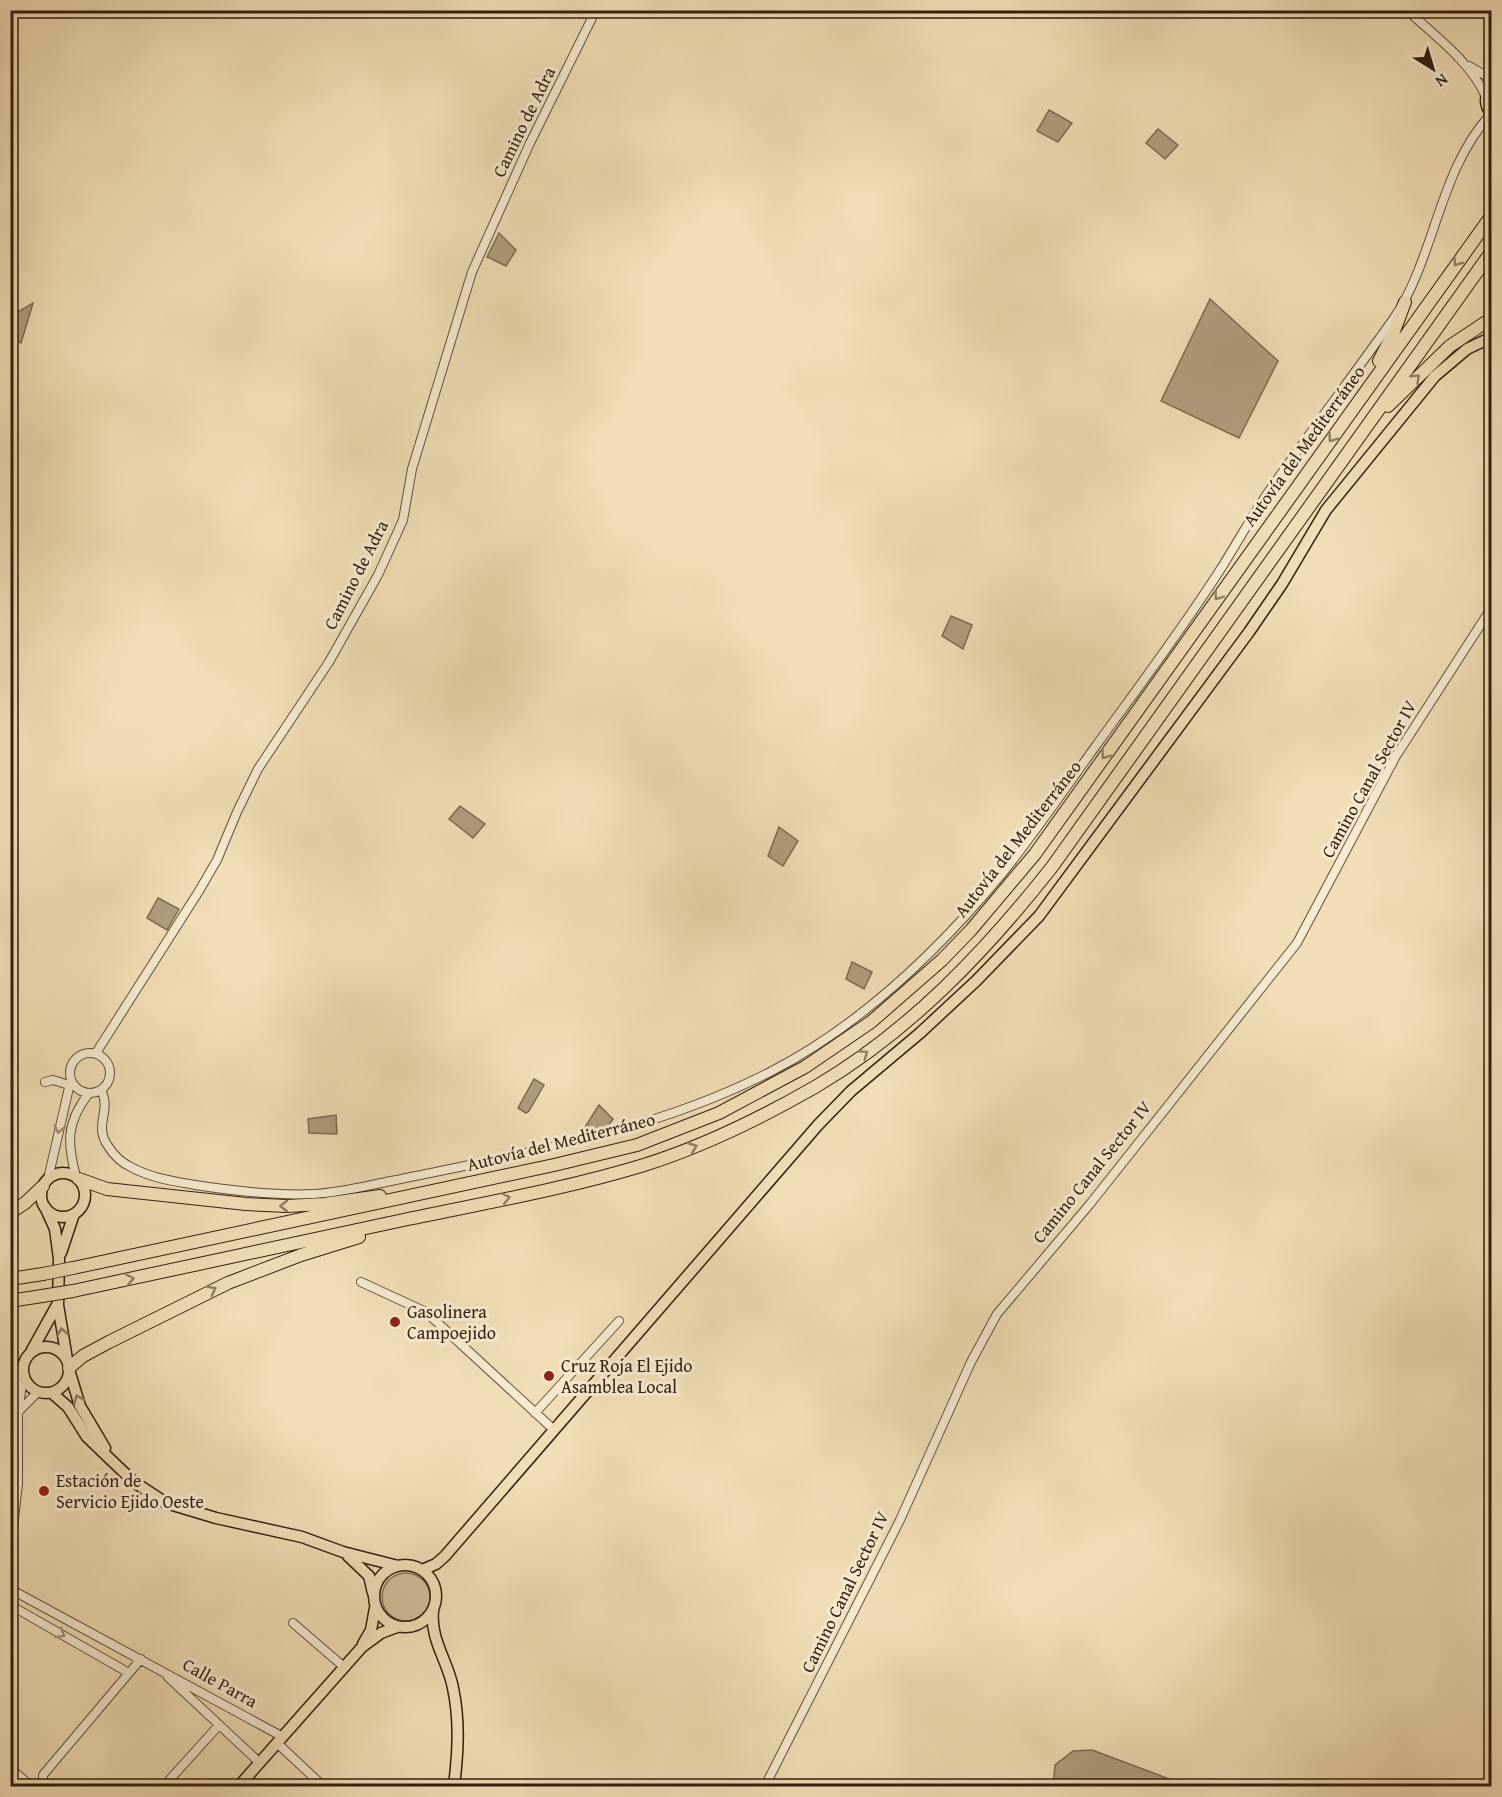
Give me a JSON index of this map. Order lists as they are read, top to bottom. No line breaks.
{"streets":{"highway":["Autovía del Mediterráneo"],"street":["Camino de Adra","Camino Canal Sector IV","Calle Parra"]},"places":["Gasolinera Campoejido","Cruz Roja El Ejido Asamblea Local","Estación de Servicio Ejido Oeste"],"north":"bottom right"}
